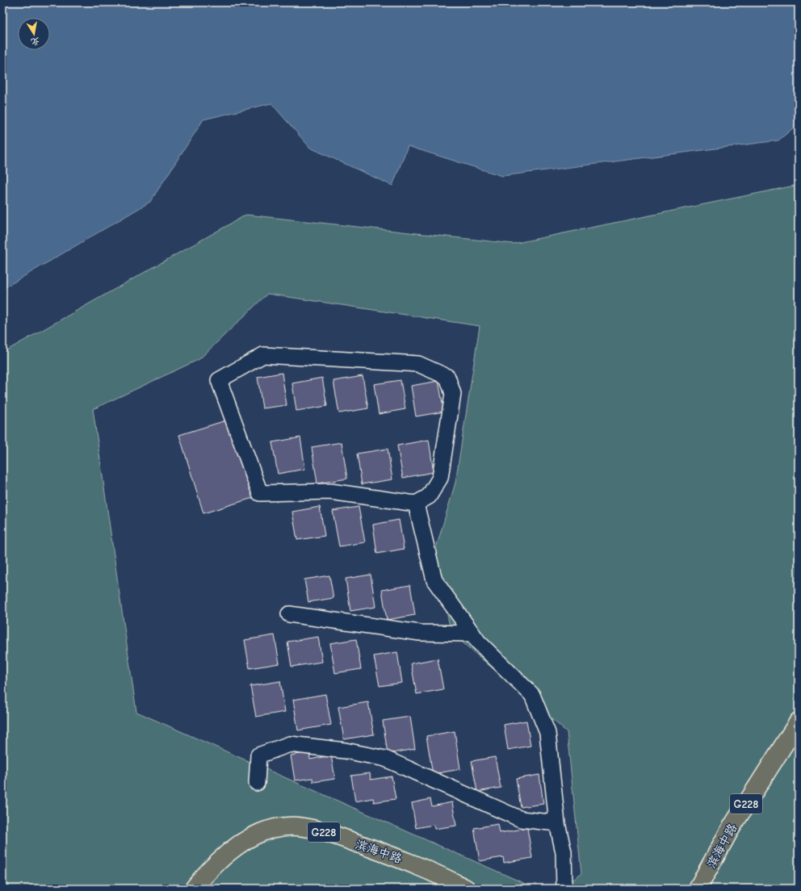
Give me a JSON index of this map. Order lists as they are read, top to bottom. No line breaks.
{"streets":{"highway":["G228","滨海中路"]},"north":"bottom"}
